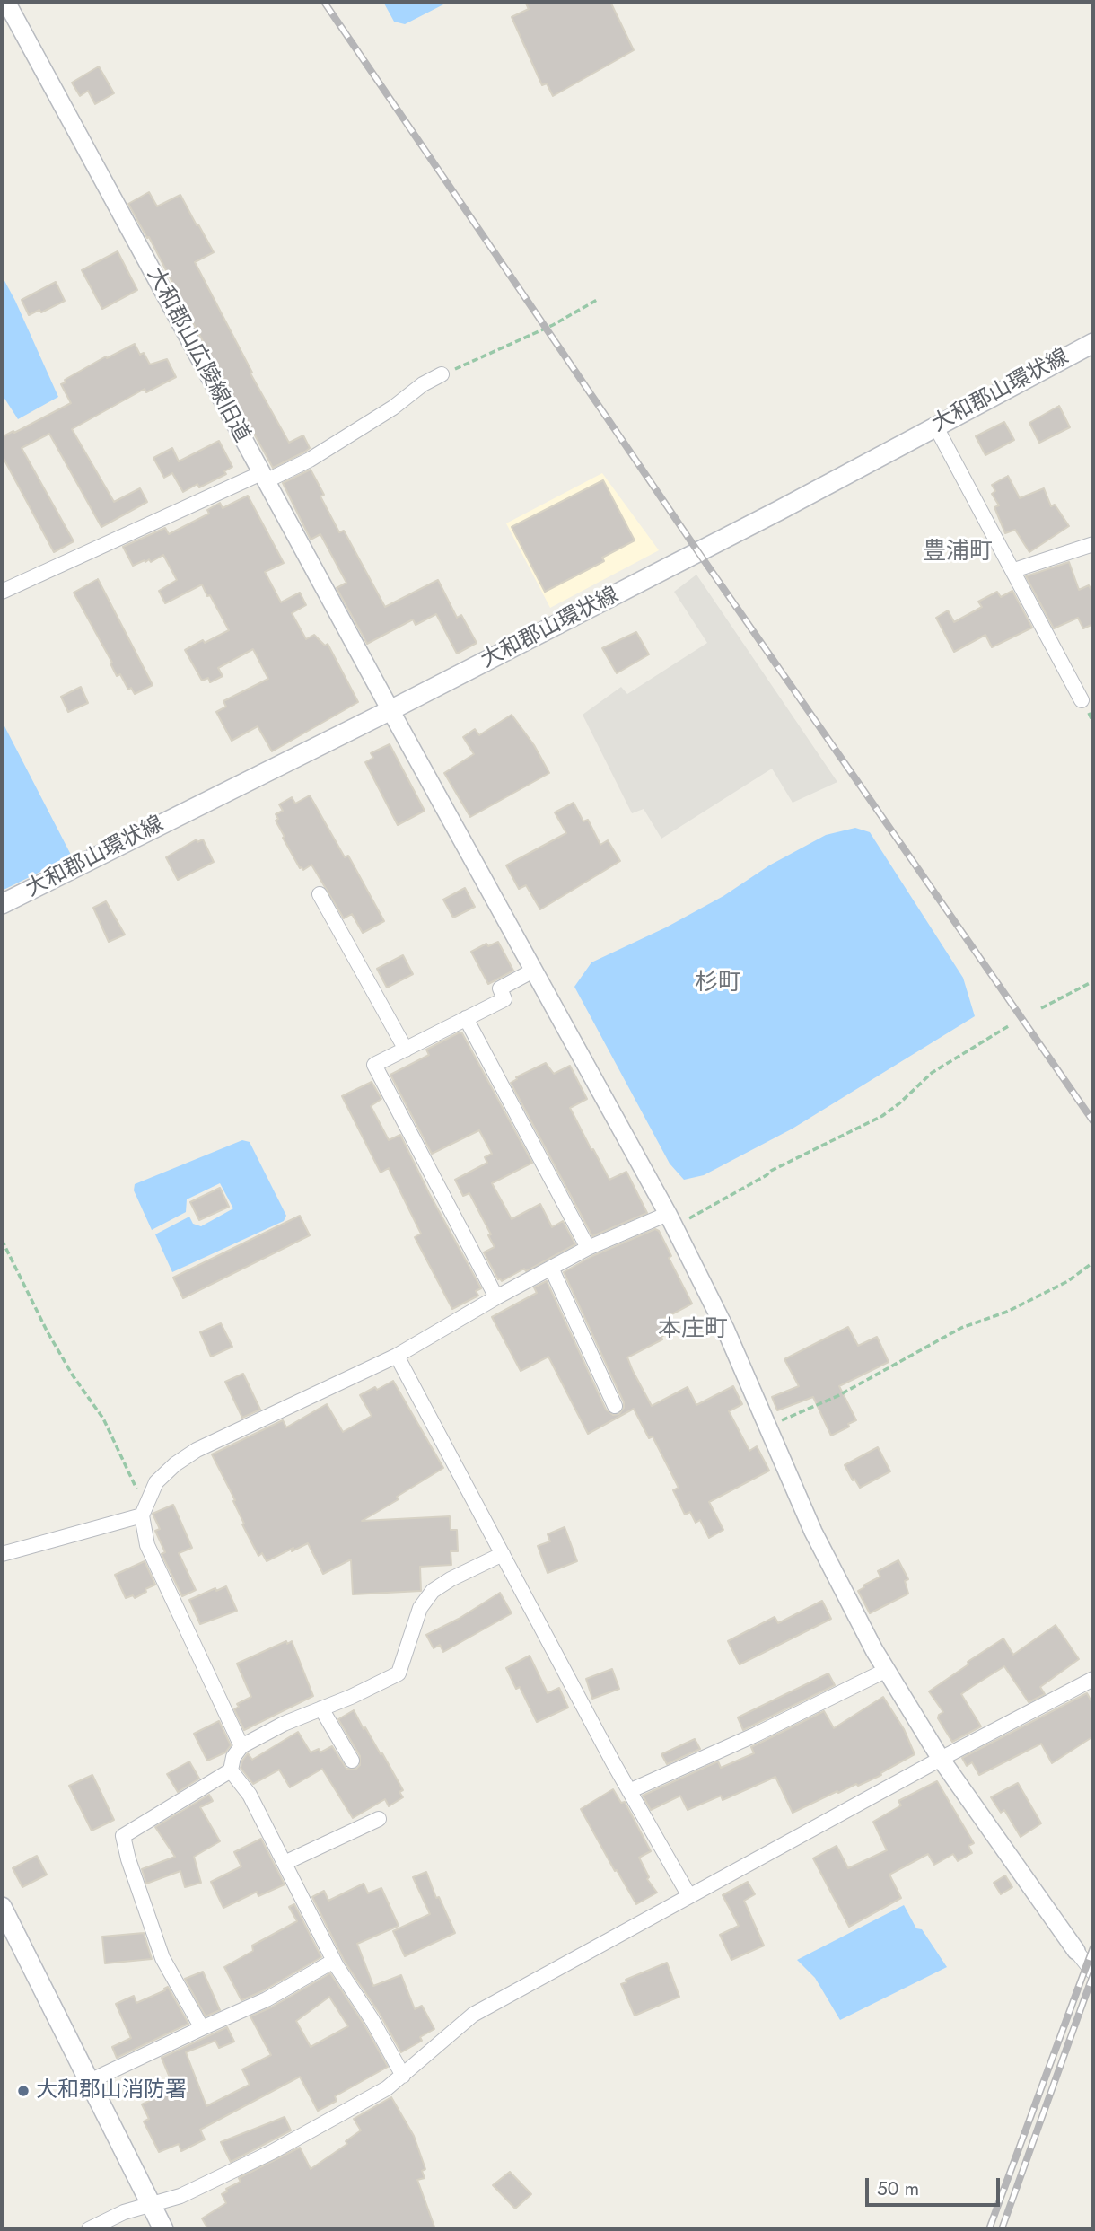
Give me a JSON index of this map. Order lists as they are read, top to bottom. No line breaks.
{"streets":{"main road":["大和郡山環状線"],"street":["大和郡山広陵線旧道"]},"crossings":[["大和郡山広陵線旧道","大和郡山環状線"]],"districts":["豊浦町","杉町","本庄町"],"places":["大和郡山消防署"],"scale_bar":"50 m"}
